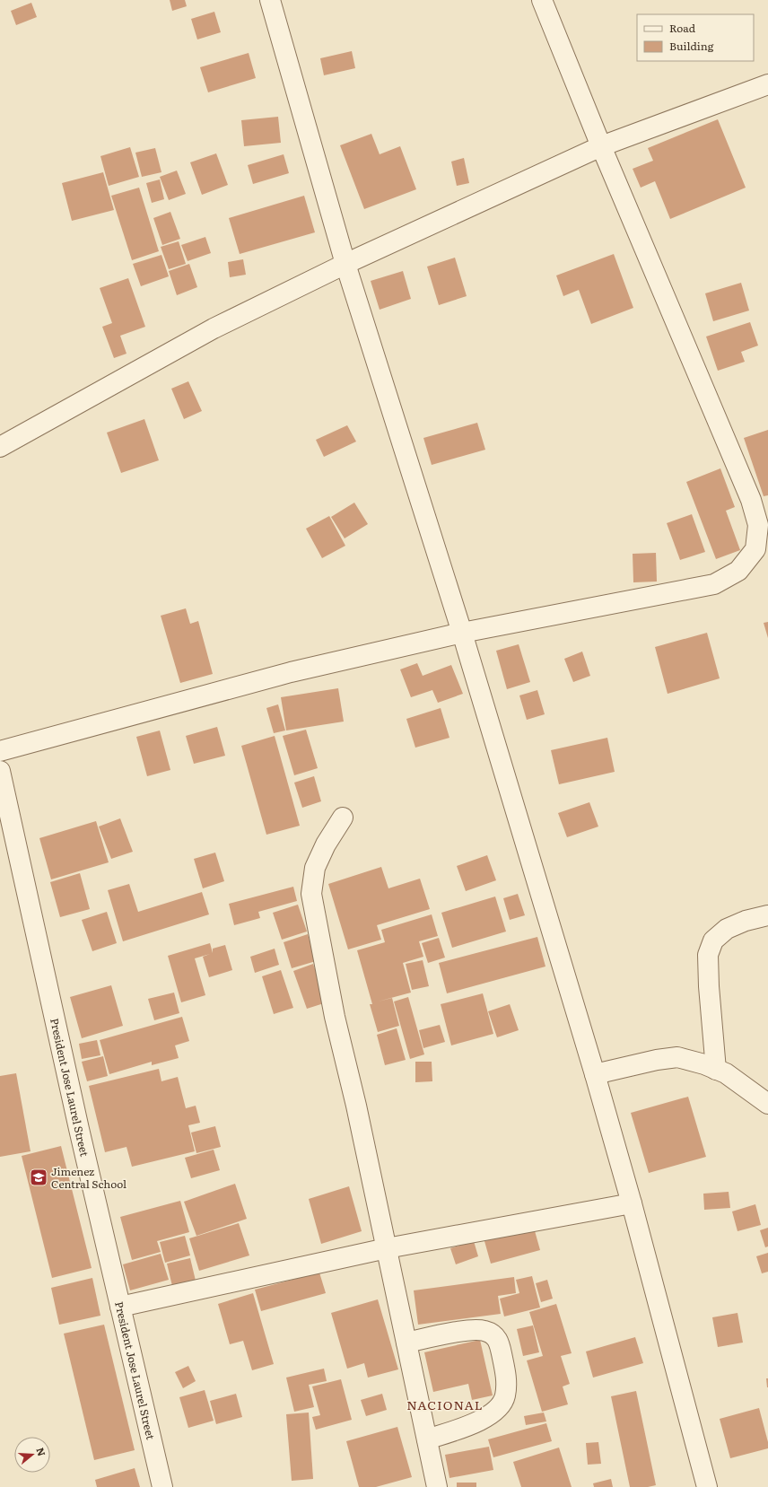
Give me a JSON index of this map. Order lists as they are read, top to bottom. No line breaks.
{"streets":{"street":["President Jose Laurel Street"]},"districts":["NACIONAL"],"places":{"school or university":["Jimenez Central School"]},"legend":["Road","Building"],"north":"right"}
